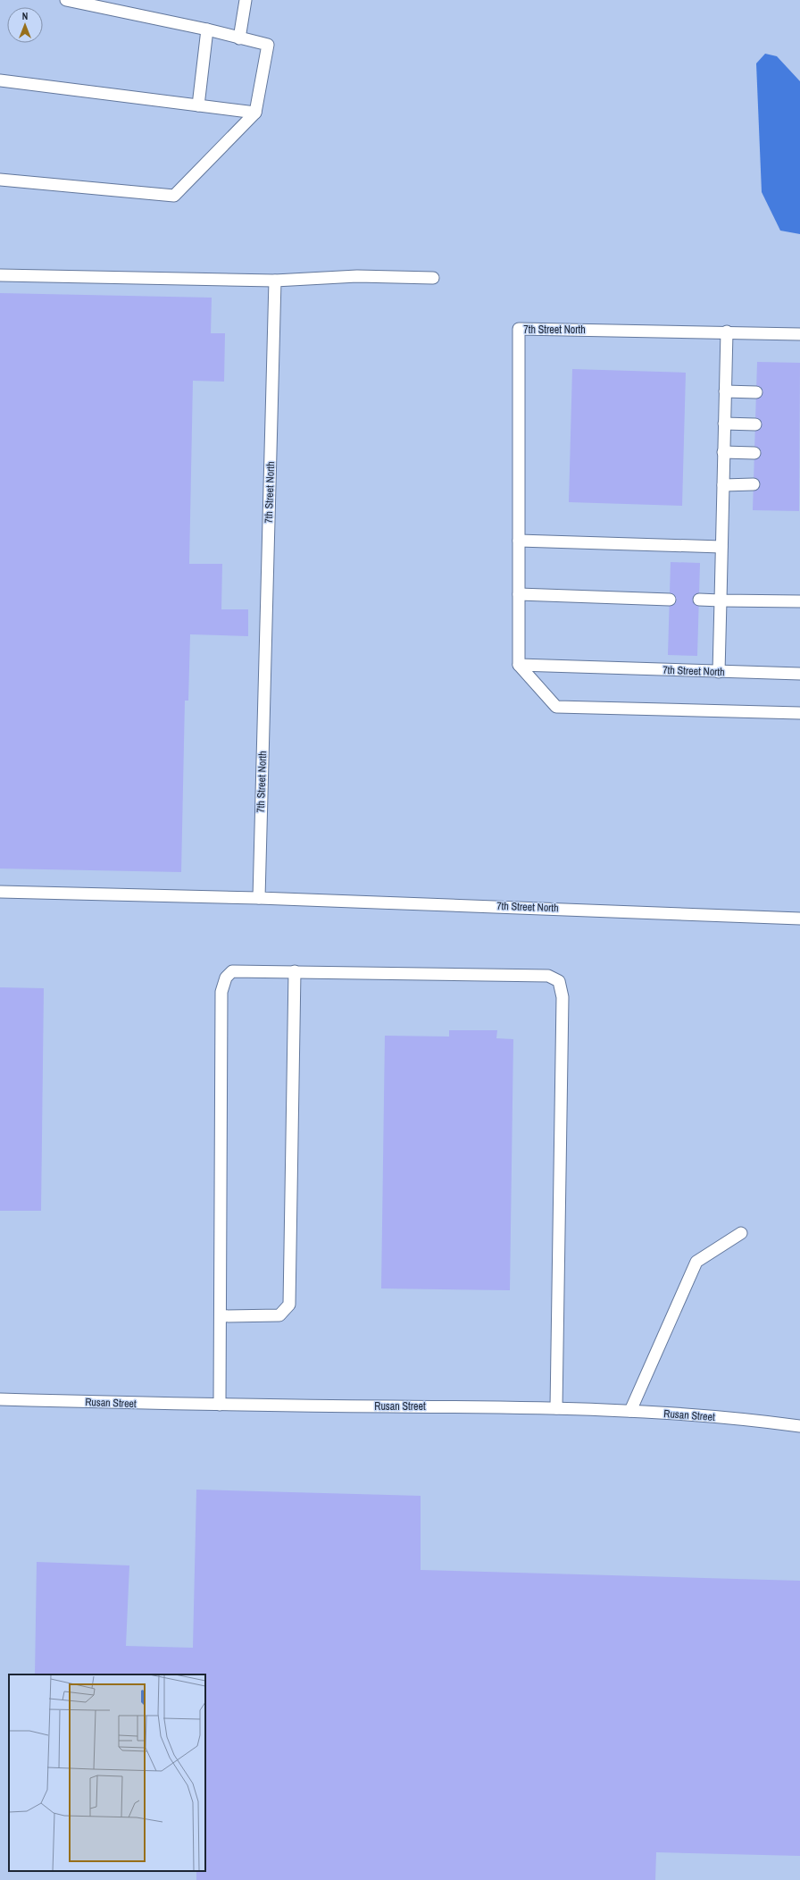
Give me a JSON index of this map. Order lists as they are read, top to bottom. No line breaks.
{"streets":{"lane":["7th Street North","Rusan Street"]},"north":"top"}
